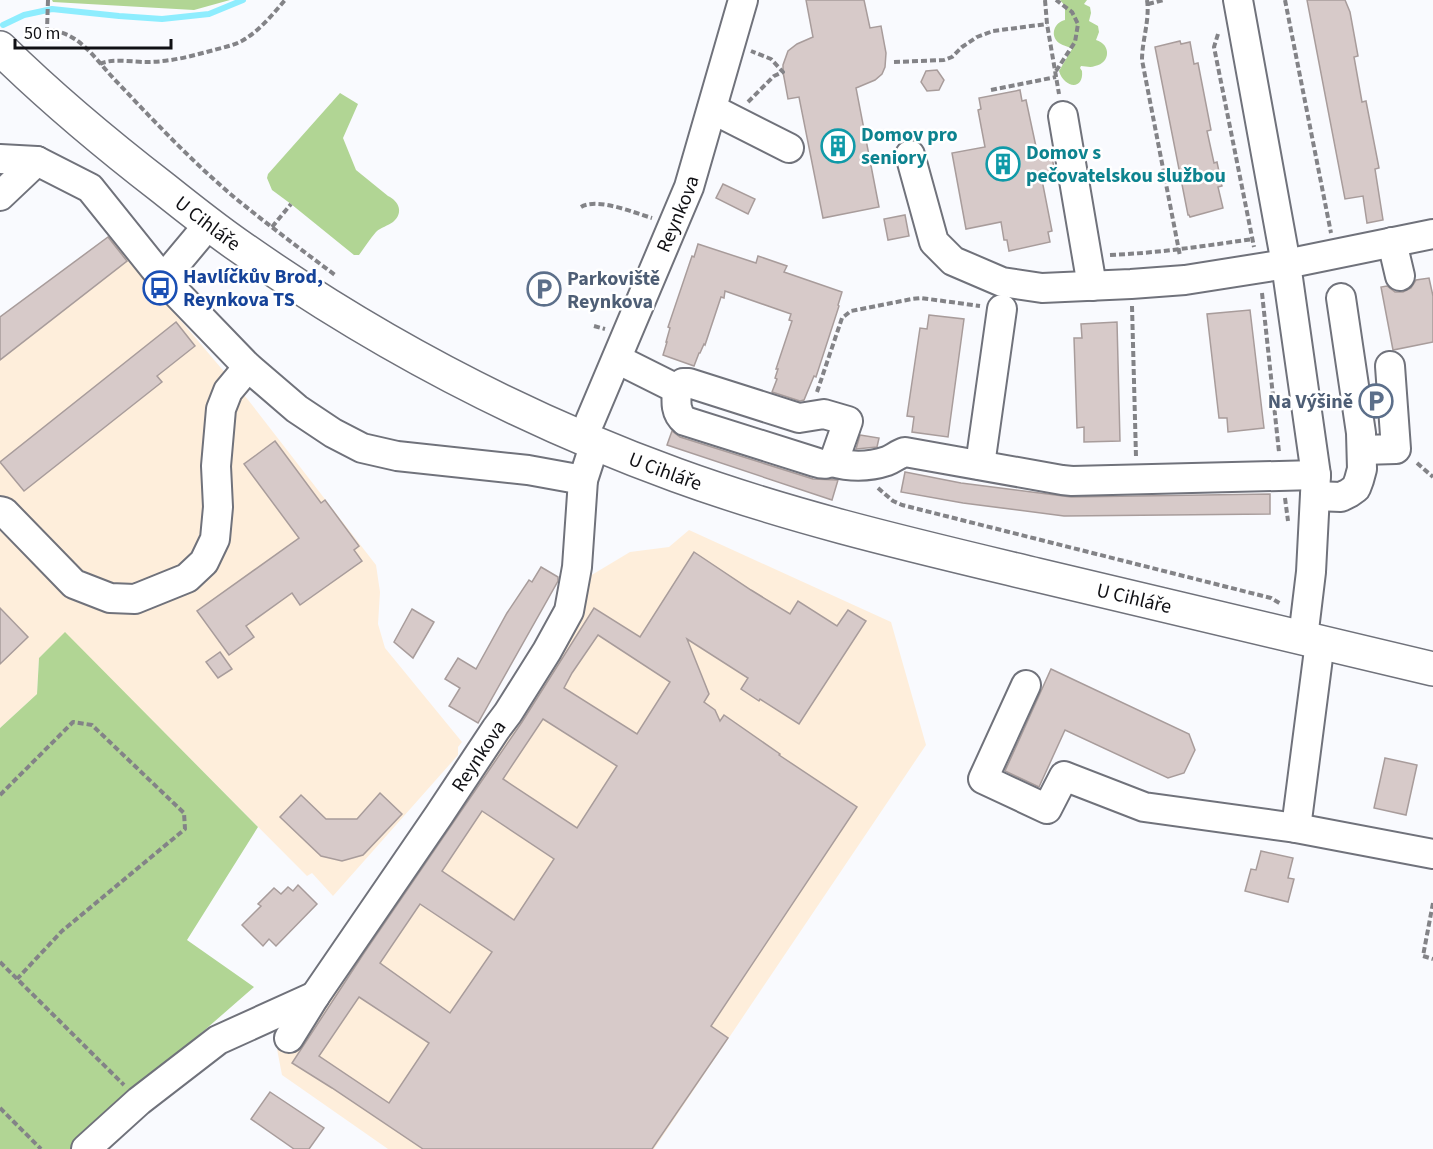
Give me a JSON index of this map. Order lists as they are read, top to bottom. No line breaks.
{"streets":{"main road":["U Cihláře"],"street":["Reynkova"]},"crossings":[["Reynkova","U Cihláře"]],"places":{"building":["Domov pro seniory","Domov s pečovatelskou službou"],"bus stop":["Havlíčkův Brod, Reynkova TS"],"parking":["Parkoviště Reynkova","Na Výšině"]},"scale_bar":"50 m"}
